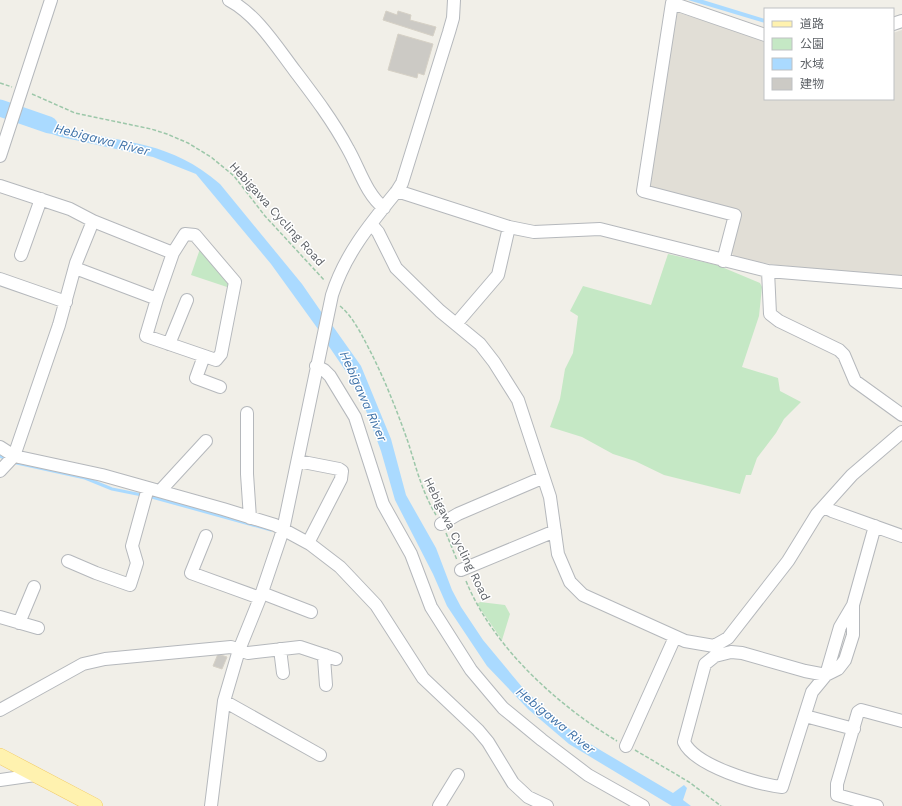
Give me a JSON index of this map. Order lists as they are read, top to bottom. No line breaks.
{"streets":{"path":["Hebigawa Cycling Road"]},"water":["Hebigawa River"],"legend":["道路","公園","水域","建物"]}
